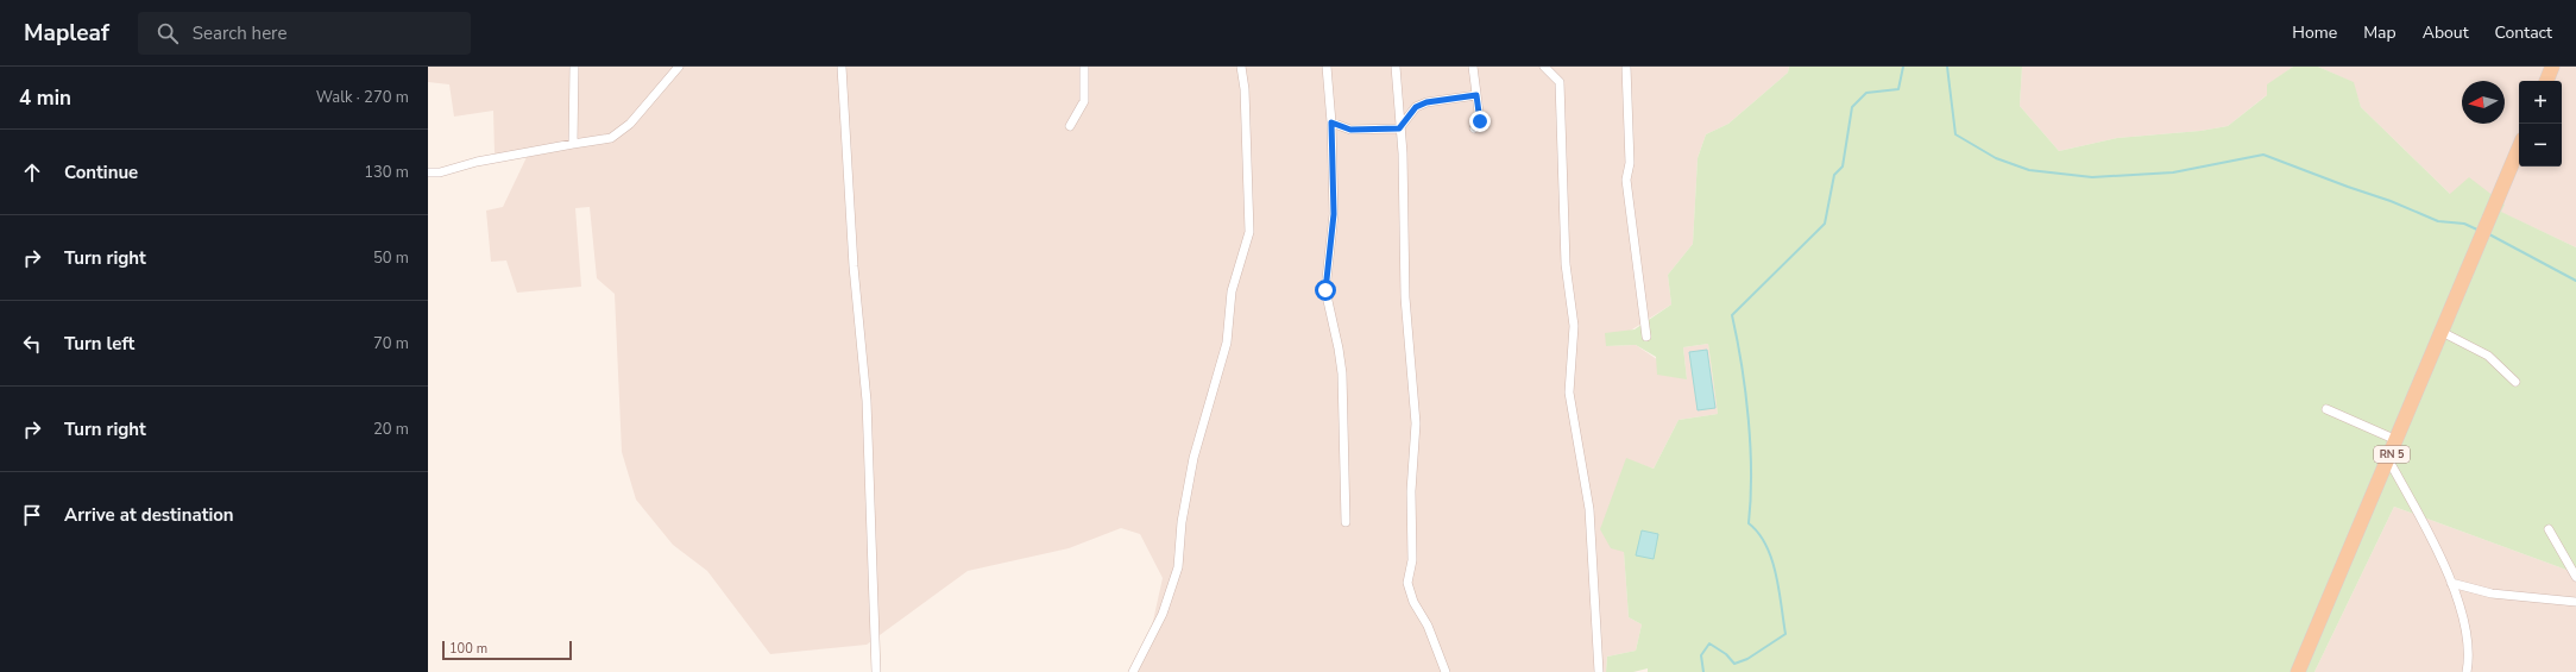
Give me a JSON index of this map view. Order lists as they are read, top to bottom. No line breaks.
{"streets":{"main road":["RN 5"]},"scale_bar":"100 m","north":"left","page":{"header":"Mapleaf","search":"Search here","nav":["Home","Map","About","Contact"],"heading":["4 min","Walk · 270 m"],"map_buttons":["+","−"],"list":[["Continue","130 m"],["Turn right","50 m"],["Turn left","70 m"],["Turn right","20 m"],"Arrive at destination"],"scale":"100 m"}}
